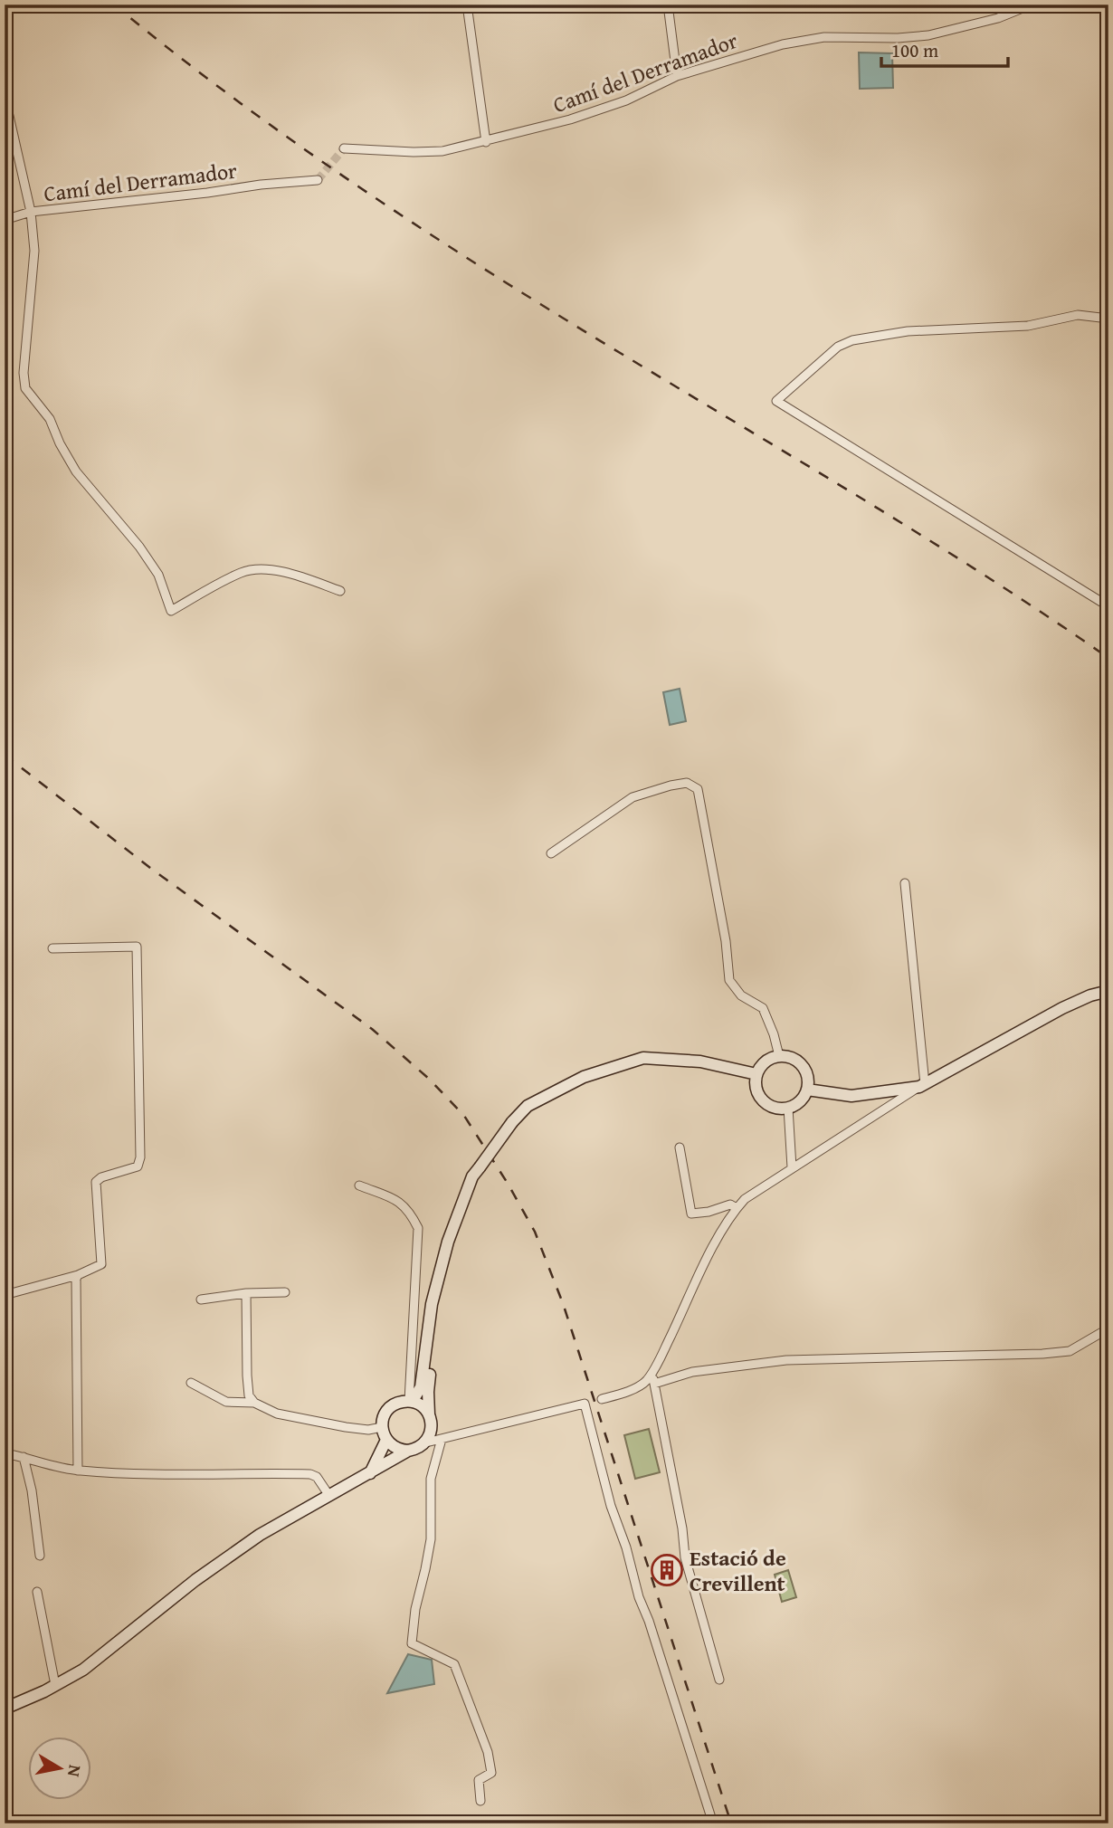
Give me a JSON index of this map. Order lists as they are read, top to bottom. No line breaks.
{"streets":{"street":["Camí del Derramador"]},"places":{"building":["Estació de Crevillent"]},"scale_bar":"100 m","north":"right"}
